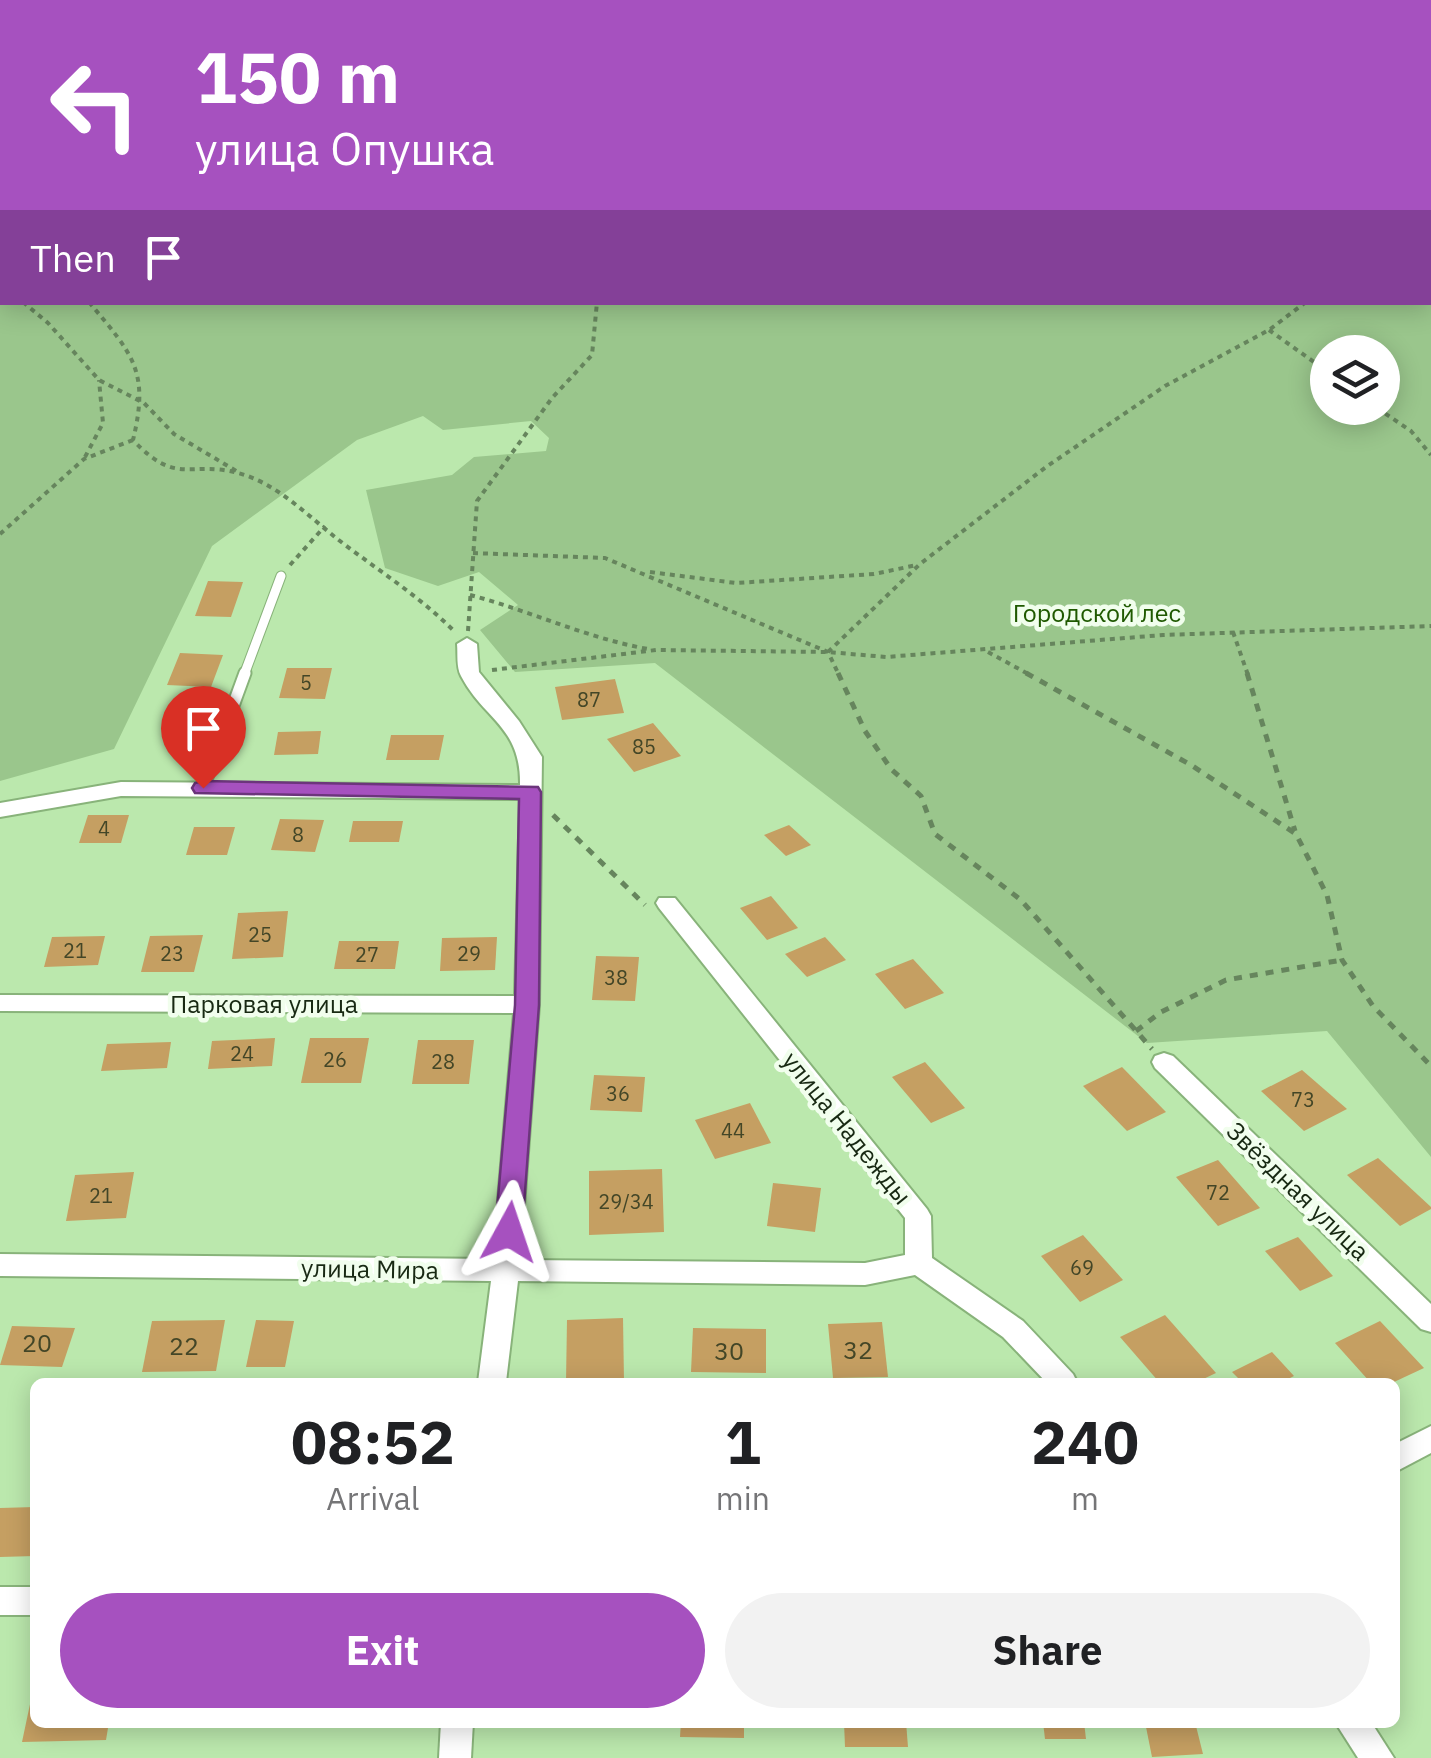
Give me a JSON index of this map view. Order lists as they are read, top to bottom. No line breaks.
{"streets":{"street":["Парковая улица","улица Надежды","Звёздная улица","улица Мира"]},"crossings":[["улица Надежды","улица Мира"]],"parks":["Городской лес"],"house_numbers":["5","87","85","4","8","25","21","23","29","27","38","24","26","28","36","73","44","72","21","29/34","69","20","22","32","30"],"page":{"turn":["150 m","улица Опушка"],"then":"Then","eta":["08:52","Arrival","1","min","240","m"],"buttons":["Exit","Share"]}}
